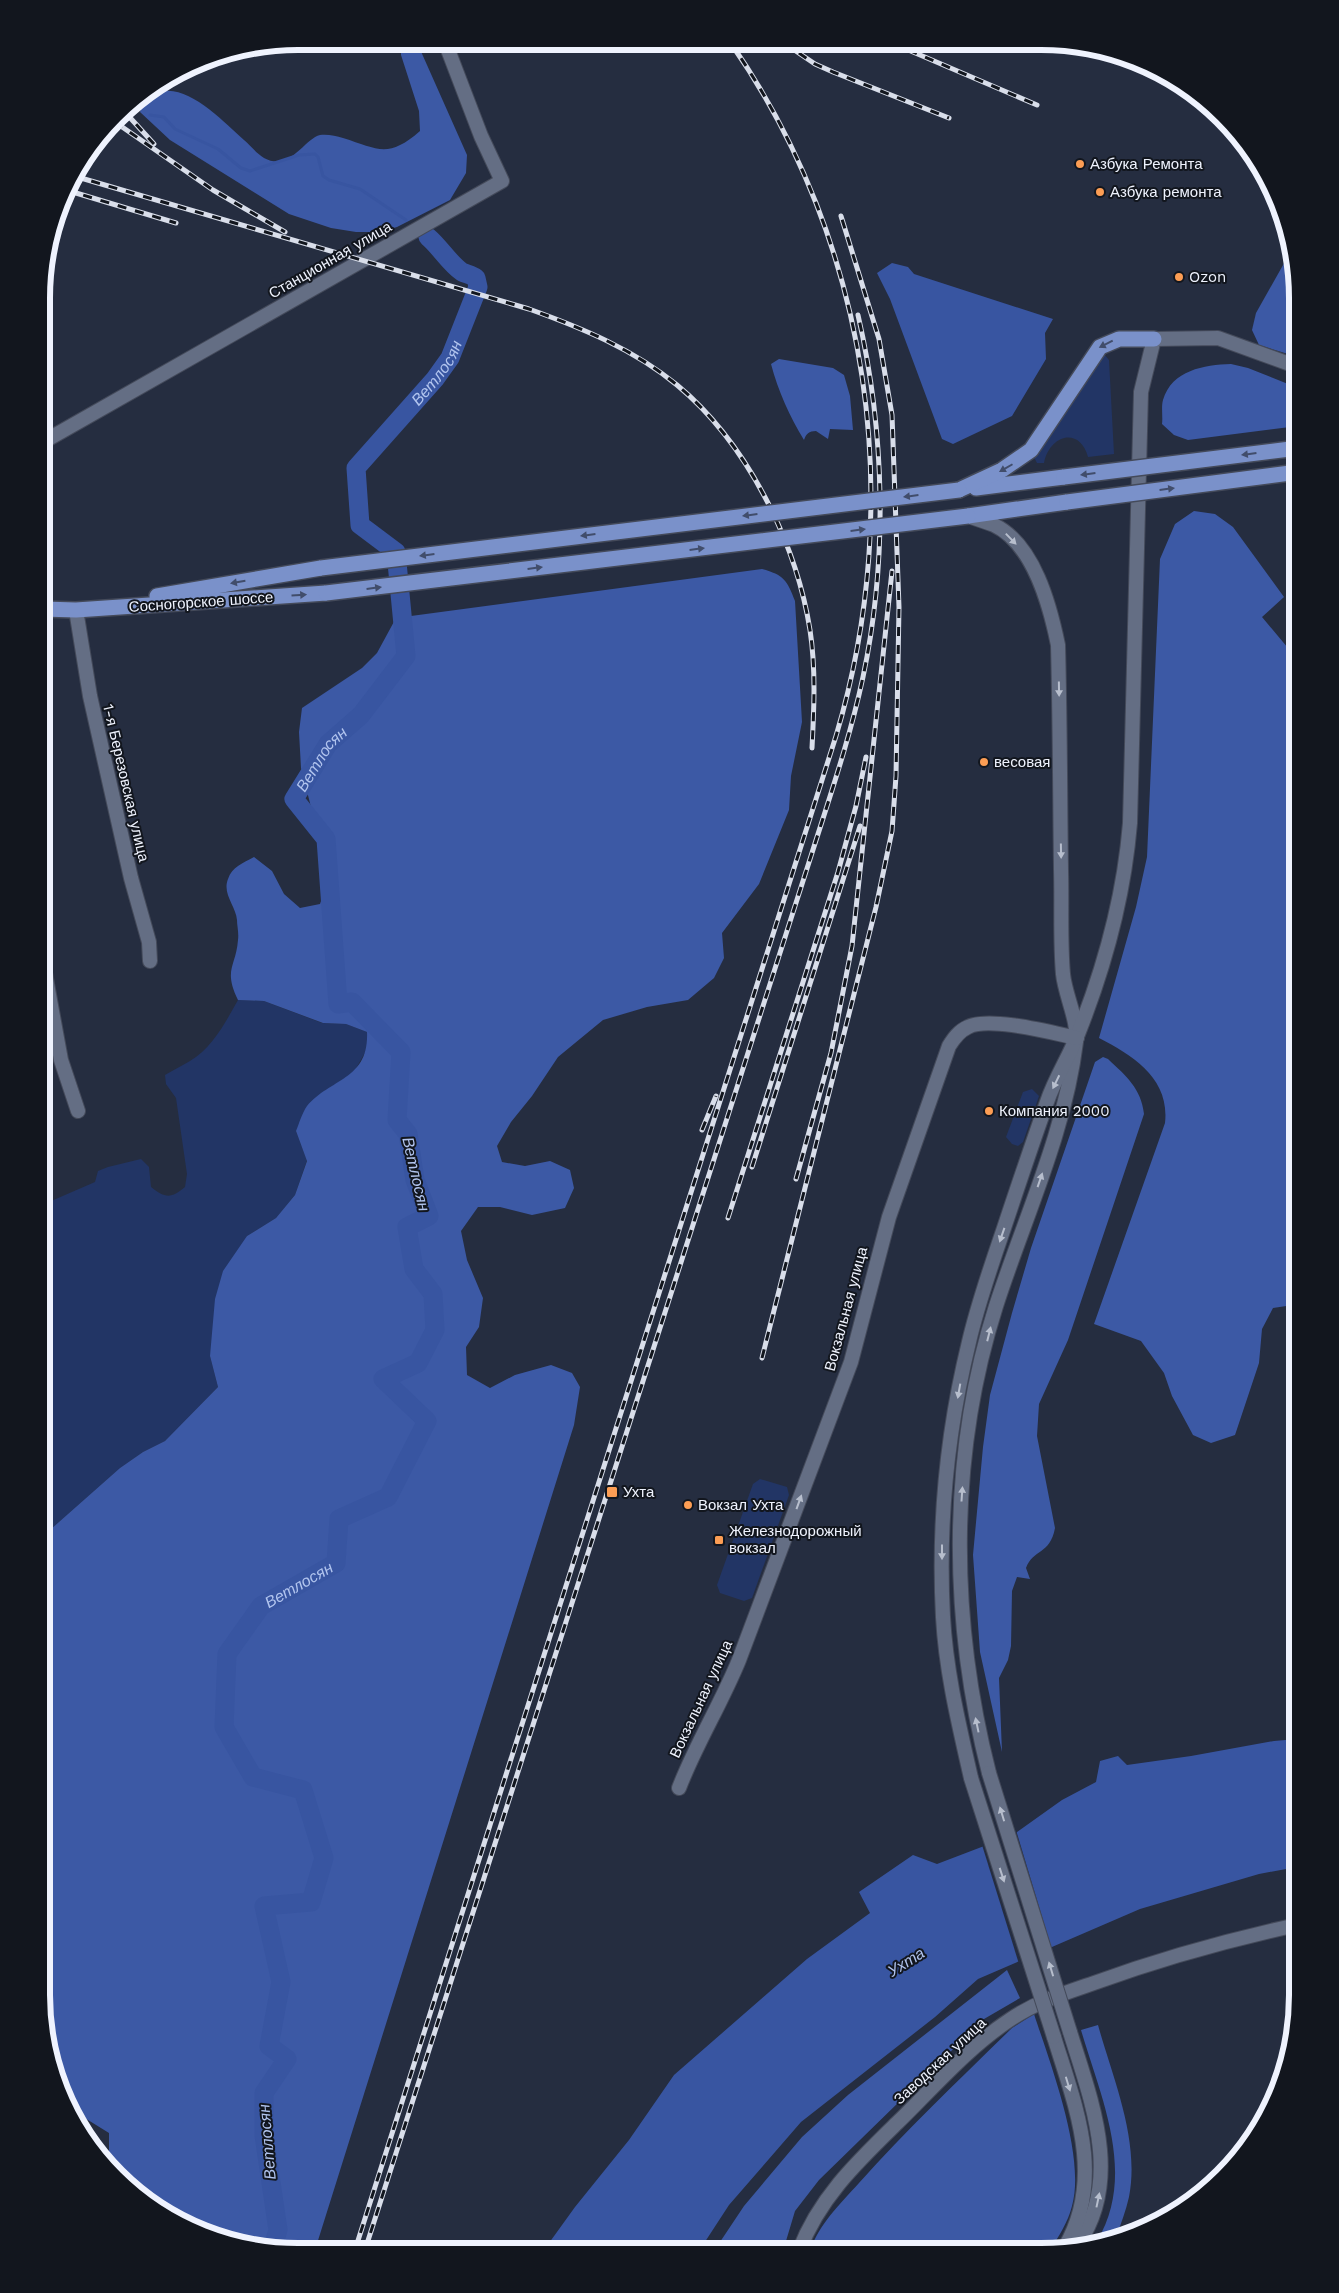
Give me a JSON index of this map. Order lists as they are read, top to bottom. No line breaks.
{"streets":{"main road":["Сосногорское шоссе"],"street":["Станционная улица","1-я Березовская улица","Вокзальная улица","Заводская улица"]},"crossings":[["Сосногорское шоссе","1-я Березовская улица"]],"one_way":["Вокзальная улица"],"water":["Ветлосян","Ухта"],"places":{"other":["Азбука Ремонта","Азбука ремонта","Ozon","весовая","Компания 2000","Вокзал Ухта"],"transit":["Ухта","Железнодорожный вокзал"]}}
